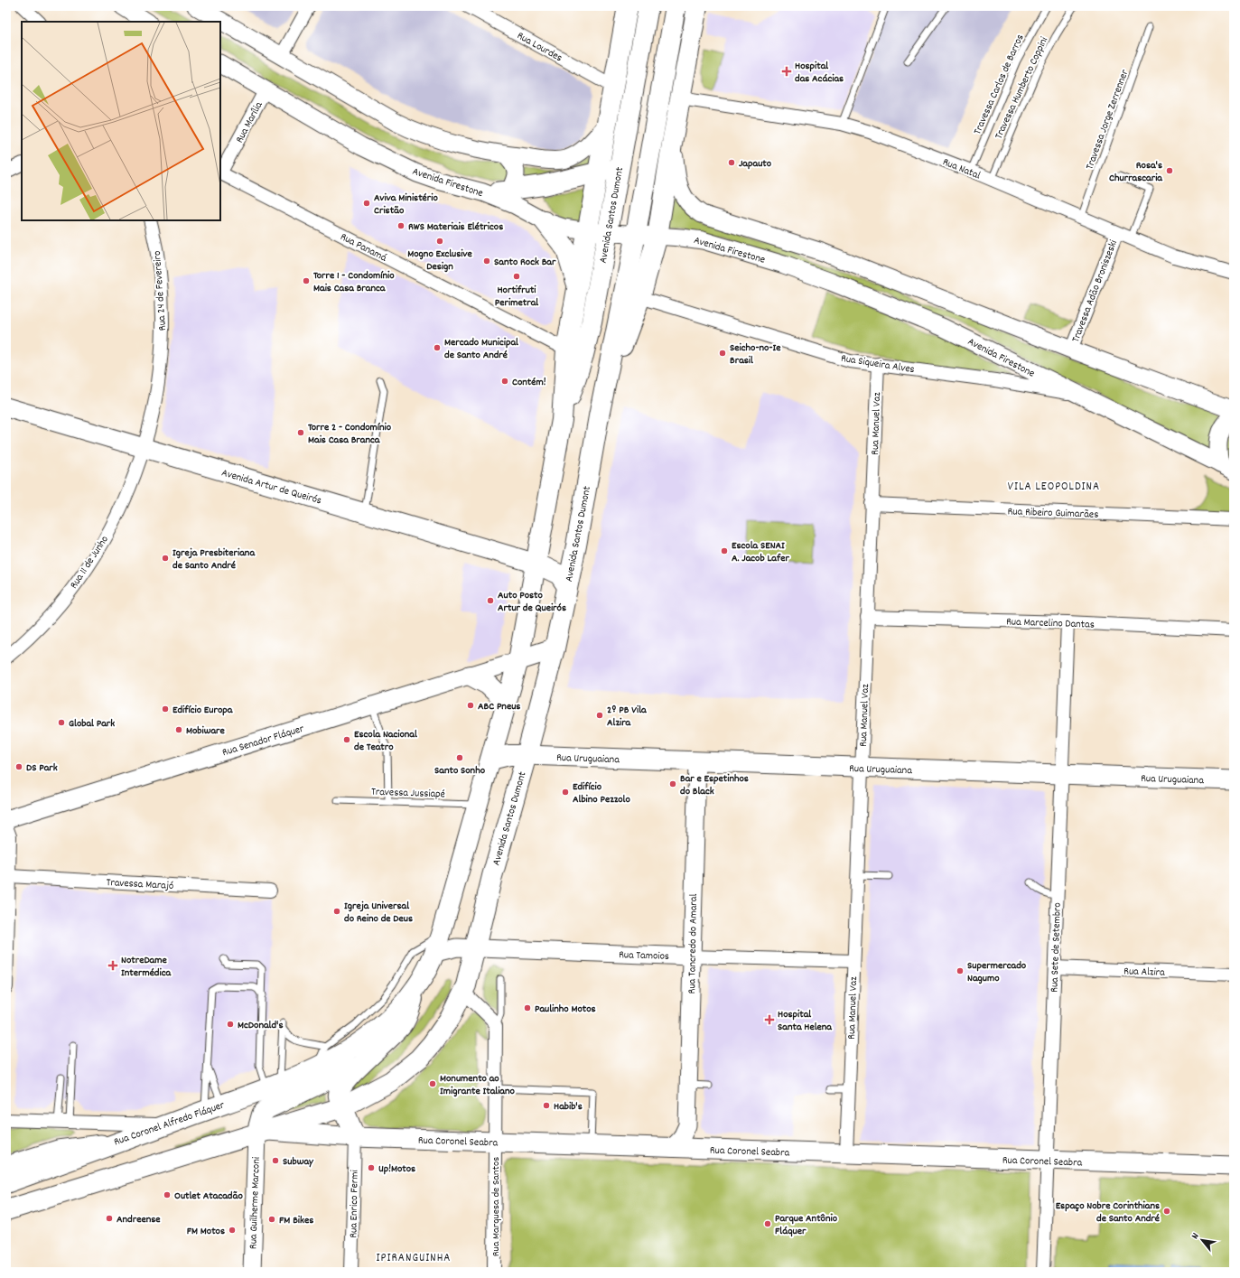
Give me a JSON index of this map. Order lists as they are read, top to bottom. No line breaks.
{"streets":{"highway":["Avenida Santos Dumont","Rua Coronel Alfredo Fláquer"],"main road":["Avenida Firestone","Avenida Artur de Queirós","Rua Senador Fláquer","Rua Uruguaiana","Rua Tancredo do Amaral","Rua Tamoios","Rua Coronel Seabra","Rua Guilherme Marconi"],"street":["Rua Lourdes","Rua Marília","Rua Natal","Rua Panamá","Rua 24 de Fevereiro","Travessa Adão Broniszeski","Rua Siqueira Alves","Rua Manuel Vaz","Rua Ribeiro Guimarães","Rua 11 de Junho","Rua Marcelino Dantas","Travessa Marajó","Rua Sete de Setembro","Rua Alzira","Rua Enrico Fermi","Rua Marquesa de Santos"],"lane":["Travessa Carlos de Barros","Travessa Humberto Coppini","Travessa Jorge Zerrenner","Travessa Jussiapé"]},"crossings":[["Rua Lourdes","Avenida Santos Dumont"],["Travessa Carlos de Barros","Rua Natal"],["Travessa Humberto Coppini","Rua Natal"],["Travessa Jorge Zerrenner","Rua Natal"],["Rua Marília","Avenida Firestone"],["Rua Marília","Rua Panamá"],["Rua Natal","Avenida Santos Dumont"],["Rua Natal","Travessa Adão Broniszeski"],["Avenida Firestone","Avenida Santos Dumont"],["Avenida Firestone","Rua Siqueira Alves"],["Avenida Santos Dumont","Rua Panamá"],["Avenida Santos Dumont","Rua Siqueira Alves"],["Avenida Santos Dumont","Avenida Artur de Queirós"],["Avenida Santos Dumont","Rua Senador Fláquer"],["Avenida Santos Dumont","Rua Uruguaiana"],["Avenida Santos Dumont","Travessa Jussiapé"],["Avenida Santos Dumont","Rua Tamoios"],["Avenida Santos Dumont","Rua Coronel Alfredo Fláquer"],["Avenida Santos Dumont","Rua Coronel Seabra"],["Avenida Santos Dumont","Rua Guilherme Marconi"],["Rua 24 de Fevereiro","Avenida Artur de Queirós"],["Rua 24 de Fevereiro","Rua 11 de Junho"],["Rua Siqueira Alves","Rua Manuel Vaz"],["Rua Manuel Vaz","Rua Ribeiro Guimarães"],["Rua Manuel Vaz","Rua Marcelino Dantas"],["Rua Manuel Vaz","Rua Uruguaiana"],["Rua Manuel Vaz","Rua Tamoios"],["Rua Manuel Vaz","Rua Coronel Seabra"],["Avenida Artur de Queirós","Rua 11 de Junho"],["Rua Marcelino Dantas","Rua Sete de Setembro"],["Rua Uruguaiana","Rua Tancredo do Amaral"],["Rua Uruguaiana","Rua Sete de Setembro"],["Rua Tancredo do Amaral","Rua Tamoios"],["Rua Tancredo do Amaral","Rua Coronel Seabra"],["Rua Sete de Setembro","Rua Alzira"],["Rua Sete de Setembro","Rua Coronel Seabra"],["Rua Coronel Seabra","Rua Guilherme Marconi"],["Rua Coronel Seabra","Rua Enrico Fermi"],["Rua Coronel Seabra","Rua Marquesa de Santos"]],"districts":["VILA LEOPOLDINA","IPIRANGUINHA"],"places":{"health":["Hospital das Acácias","NotreDame Intermédica","Hospital Santa Helena"],"other":["Japauto","Rosa's Churrascaria","Aviva Ministério Cristão","RWS Materiais Elétricos","Mogno Exclusive Design","Santo Rock Bar","Hortifruti Perimetral","Torre 1 - Condomínio Mais Casa Branca","Mercado Municipal de Santo André","Seicho-no-Ie Brasil","Contém!","Torre 2 - Condomínio Mais Casa Branca","Escola SENAI A. Jacob Lafer","Igreja Presbiteriana de Santo André","Auto Posto Artur de Queirós","ABC Pneus","Edifício Europa","2º PB Vila Alzira","Global Park","Mobiware","Escola Nacional de Teatro","Santo Sonho","DS Park","Bar e Espetinhos do Black","Edifício Albino Pezzolo","Igreja Universal do Reino de Deus","Supermercado Nagumo","Paulinho Motos","McDonald's","Monumento ao Imigrante Italiano","Habib's","Subway","Up!Motos","Outlet Atacadão","Espaço Nobre Corinthians de Santo André","Andreense","FM Bikes","Parque Antônio Fláquer","FM Motos"]},"north":"top left"}
